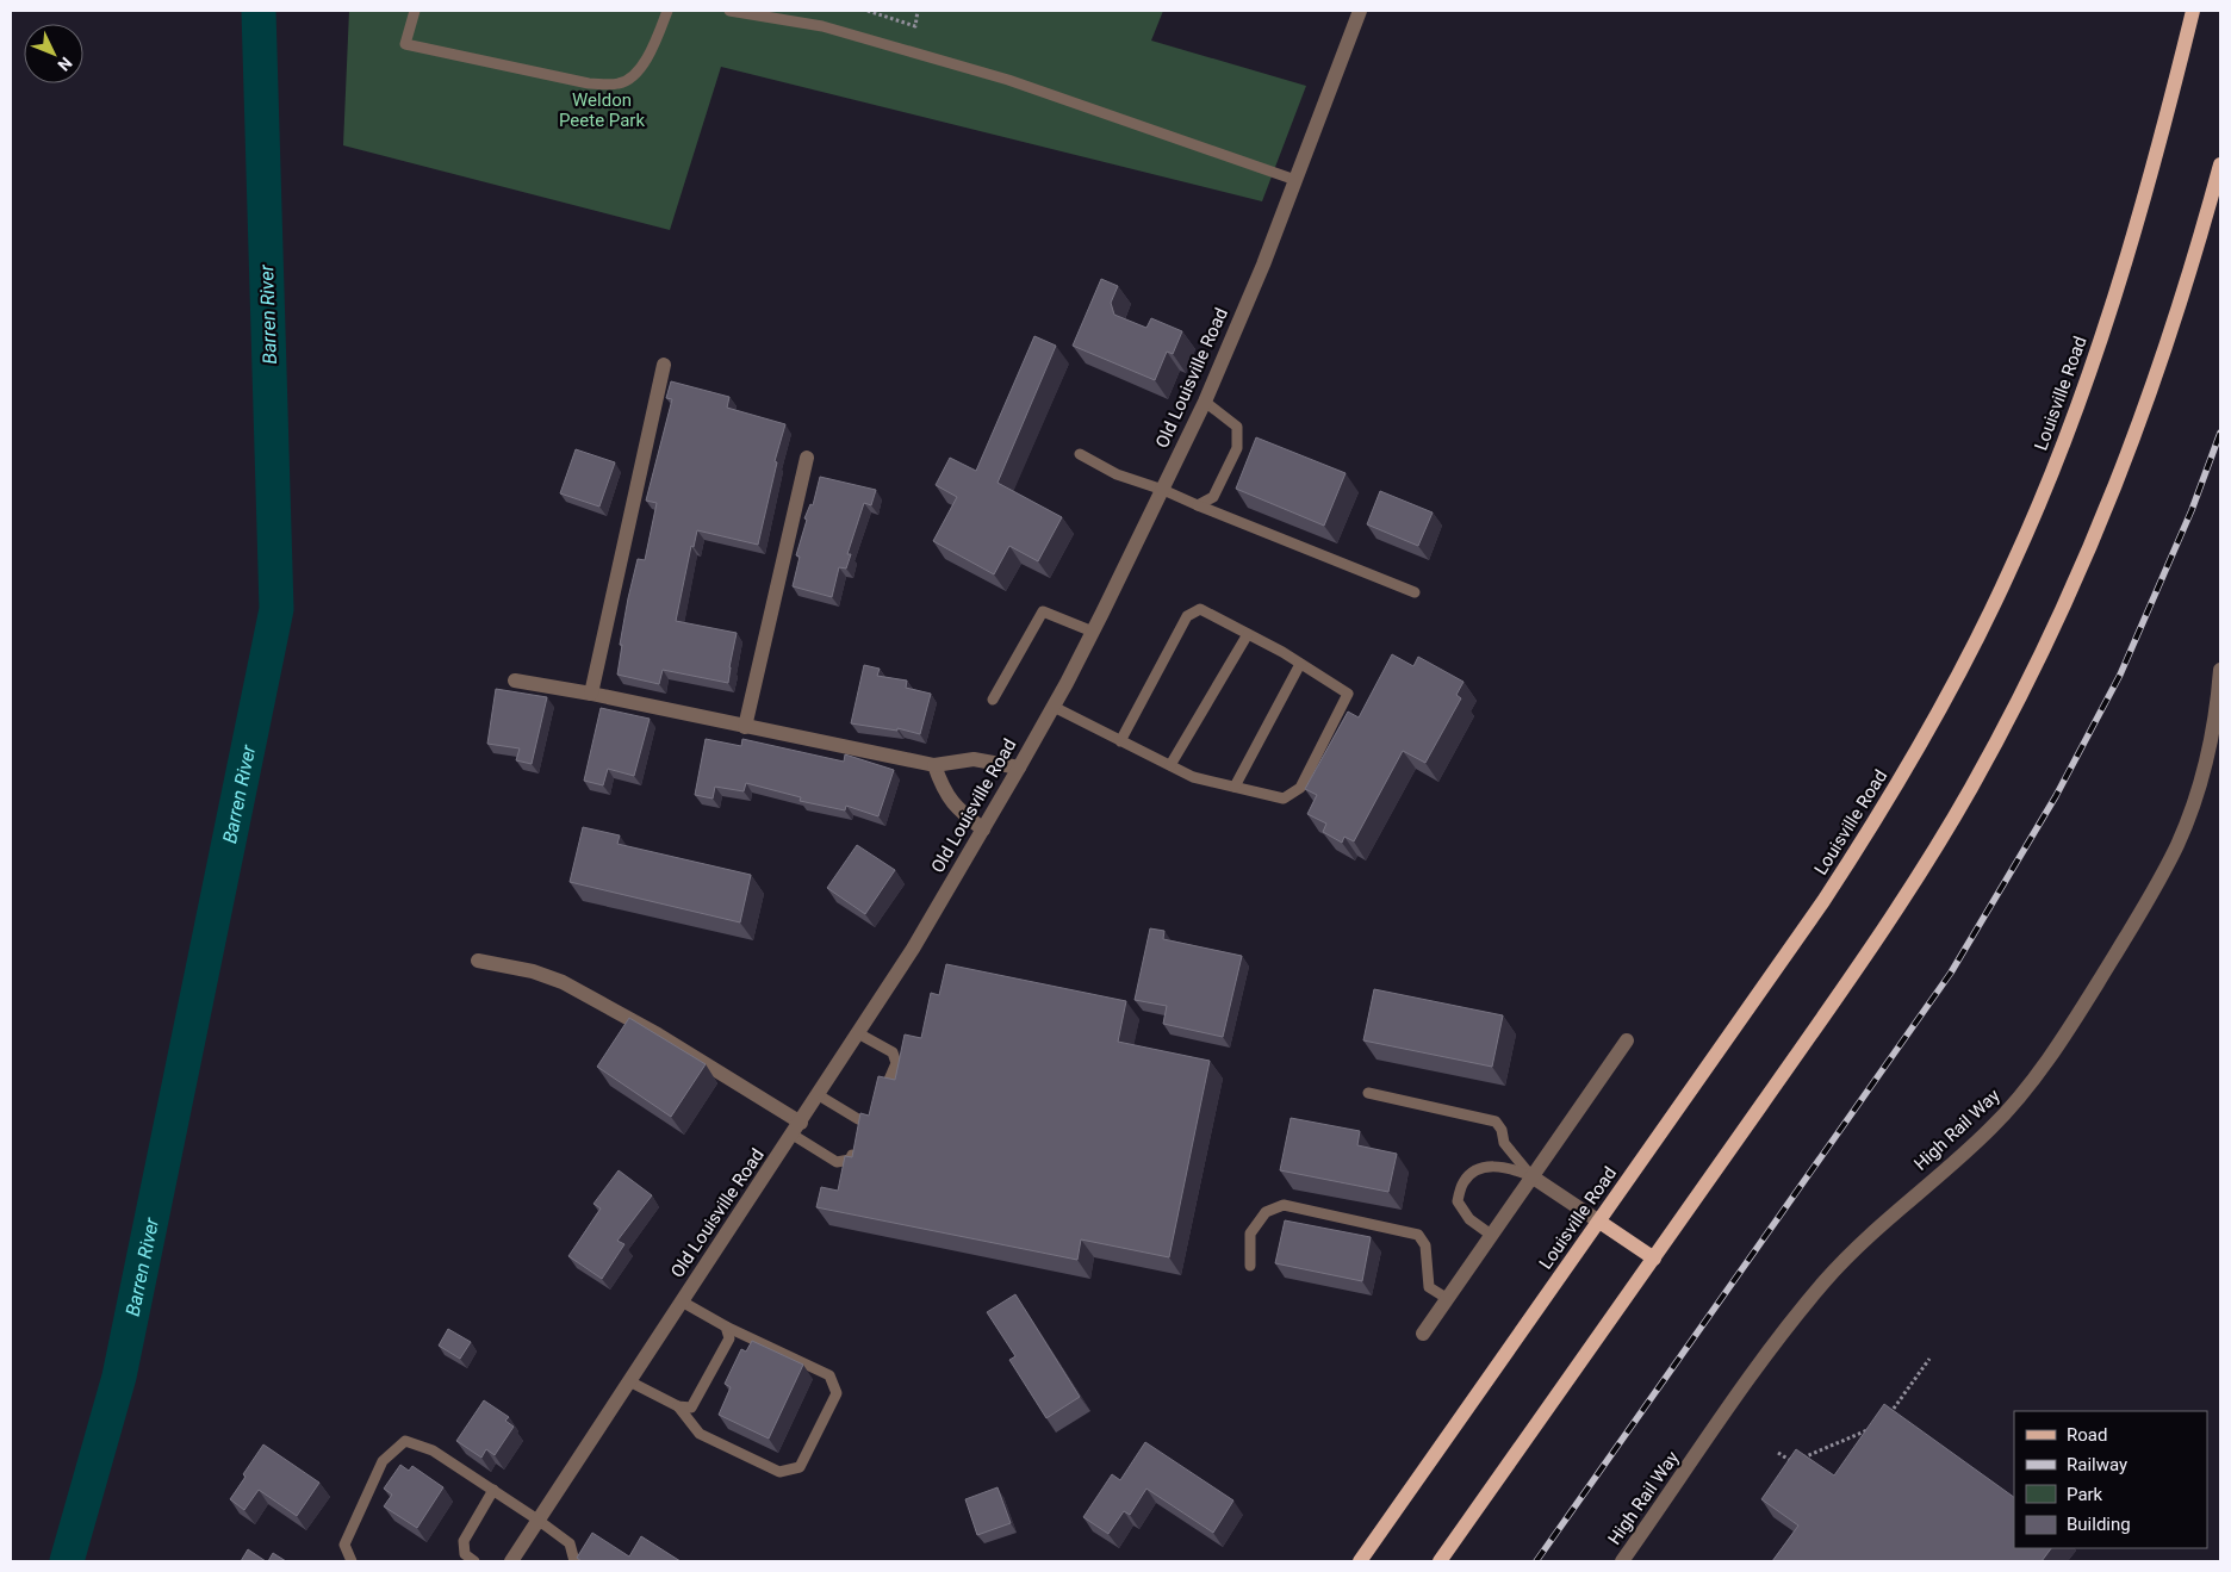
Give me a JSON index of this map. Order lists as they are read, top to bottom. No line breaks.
{"streets":{"main road":["Louisville Road"],"street":["Old Louisville Road","High Rail Way"]},"water":["Barren River"],"parks":["Weldon Peete Park"],"legend":["Road","Railway","Park","Building"],"north":"bottom right"}
